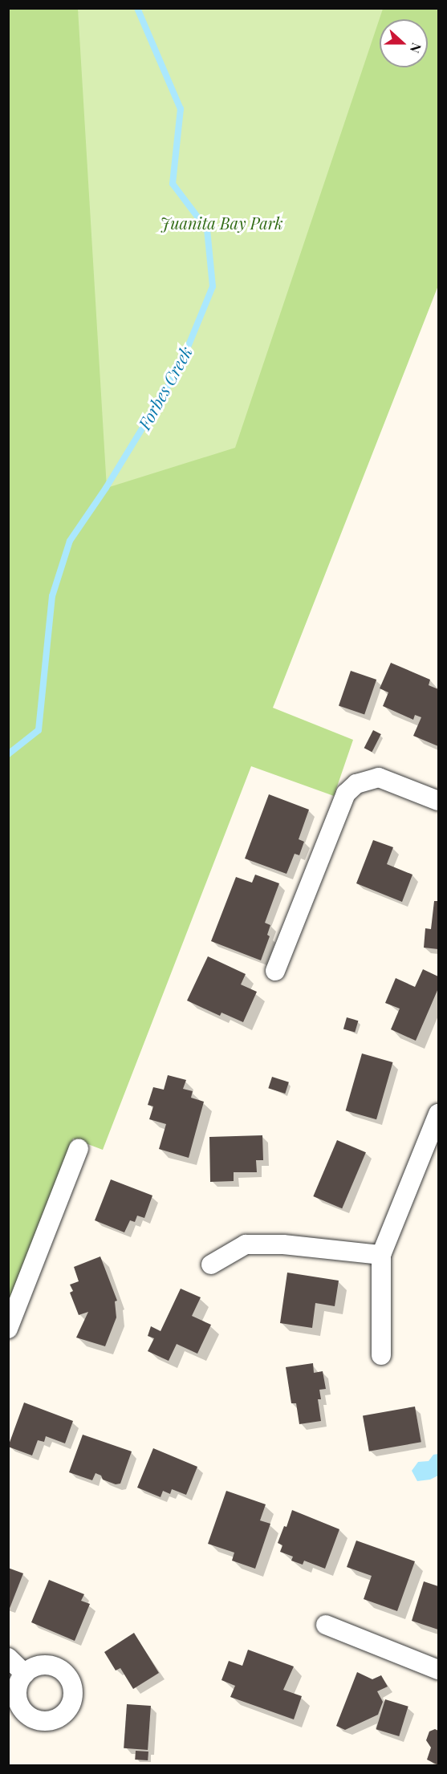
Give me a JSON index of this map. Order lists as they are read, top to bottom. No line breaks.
{"water":["Forbes Creek"],"parks":["Juanita Bay Park"],"north":"right"}
